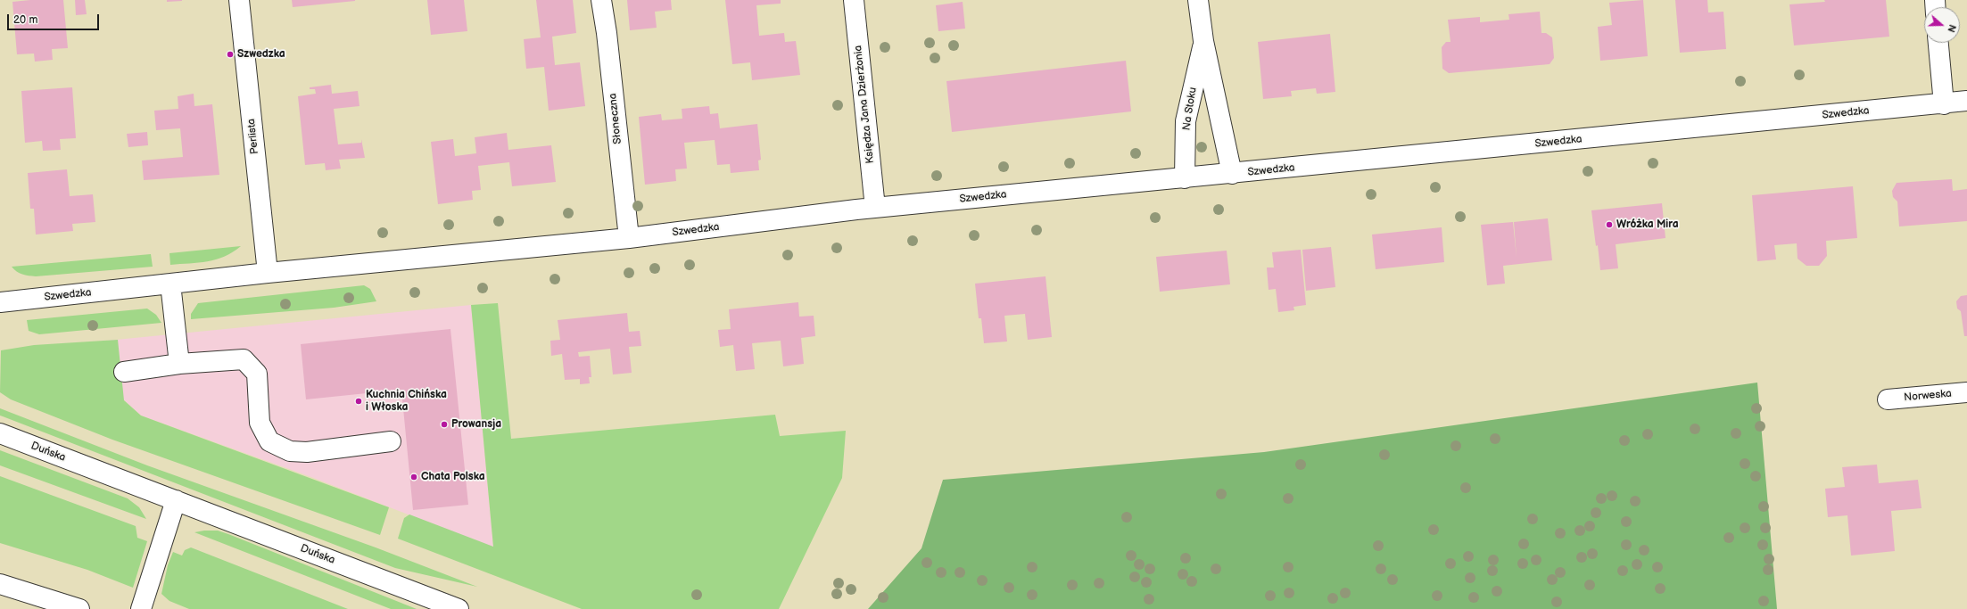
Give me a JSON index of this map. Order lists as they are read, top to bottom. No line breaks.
{"streets":{"street":["Księdza Jana Dzierżonia","Na Stoku","Szwedzka","Słoneczna","Perlista","Norweska","Duńska"]},"crossings":[["Księdza Jana Dzierżonia","Szwedzka"],["Na Stoku","Szwedzka"],["Szwedzka","Słoneczna"],["Szwedzka","Perlista"]],"places":["Szwedzka","Wróżka Mira","Kuchnia Chińska i Włoska","Prowansja","Chata Polska"],"scale_bar":"20 m","north":"right"}
